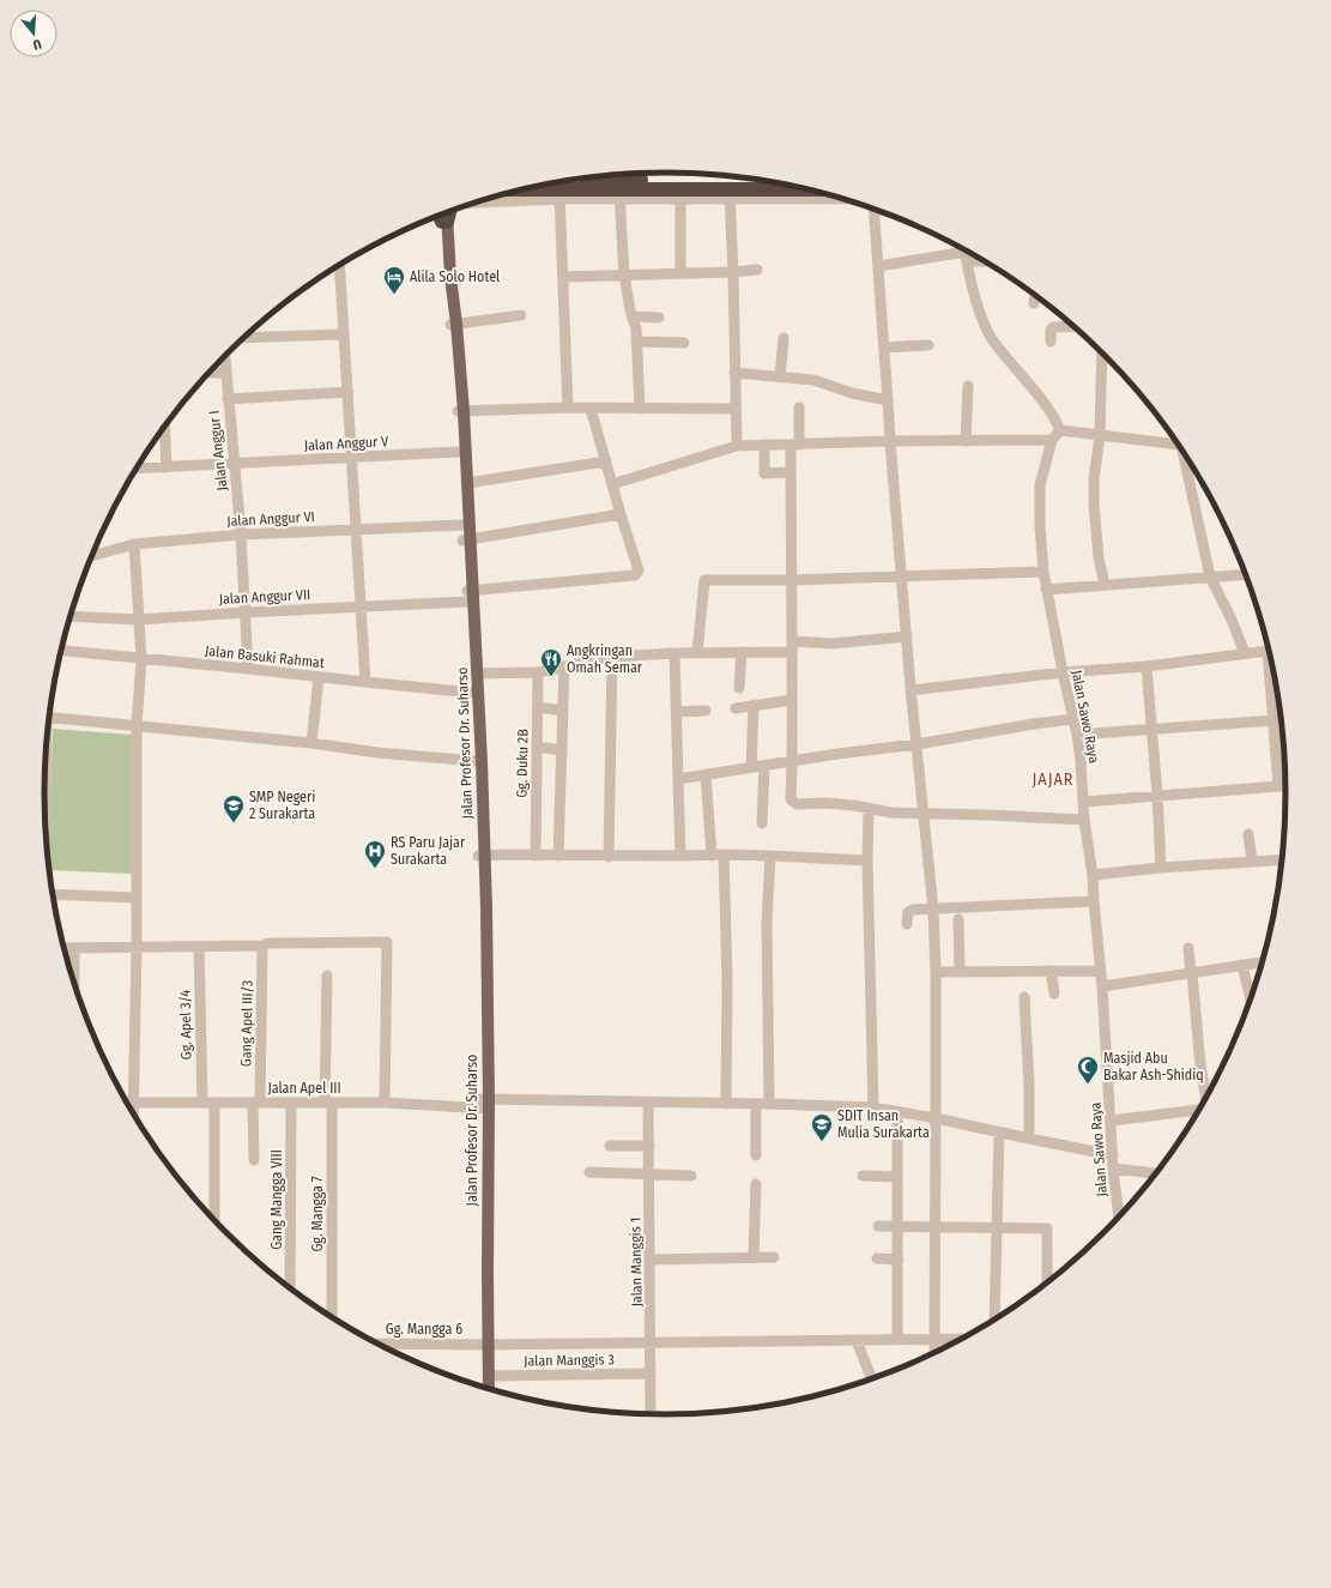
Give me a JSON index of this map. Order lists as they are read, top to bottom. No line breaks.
{"streets":{"main road":["Jalan Profesor Dr. Suharso"],"street":["Jalan Anggur V","Jalan Anggur I","Jalan Anggur VI","Jalan Anggur VII","Jalan Basuki Rahmat","Jalan Sawo Raya","Gg. Duku 2B","Gang Apel III/3","Gg. Apel 3/4","Jalan Apel III","Gang Mangga VIII","Gg. Mangga 7","Jalan Manggis 1","Gg. Mangga 6","Jalan Manggis 3"]},"crossings":[["Jalan Anggur V","Jalan Anggur I"],["Jalan Anggur V","Jalan Profesor Dr. Suharso"],["Jalan Anggur I","Jalan Anggur VI"],["Jalan Anggur I","Jalan Anggur VII"],["Jalan Anggur I","Jalan Basuki Rahmat"],["Jalan Anggur VI","Jalan Profesor Dr. Suharso"],["Jalan Anggur VII","Jalan Profesor Dr. Suharso"],["Jalan Basuki Rahmat","Jalan Profesor Dr. Suharso"],["Jalan Sawo Raya","Jalan Apel III"],["Jalan Profesor Dr. Suharso","Jalan Apel III"],["Jalan Profesor Dr. Suharso","Gg. Mangga 6"],["Jalan Profesor Dr. Suharso","Jalan Manggis 3"],["Gang Apel III/3","Jalan Apel III"],["Gg. Apel 3/4","Jalan Apel III"],["Jalan Apel III","Gang Mangga VIII"],["Jalan Apel III","Gg. Mangga 7"],["Jalan Apel III","Jalan Manggis 1"],["Jalan Manggis 1","Gg. Mangga 6"],["Jalan Manggis 1","Jalan Manggis 3"]],"districts":["JAJAR"],"places":{"hotel":["Alila Solo Hotel"],"restaurant":["Angkringan Omah Semar"],"school or university":["SMP Negeri 2 Surakarta","SDIT Insan Mulia Surakarta"],"hospital":["RS Paru Jajar Surakarta"],"mosque":["Masjid Abu Bakar Ash-Shidiq"]},"north":"bottom"}
